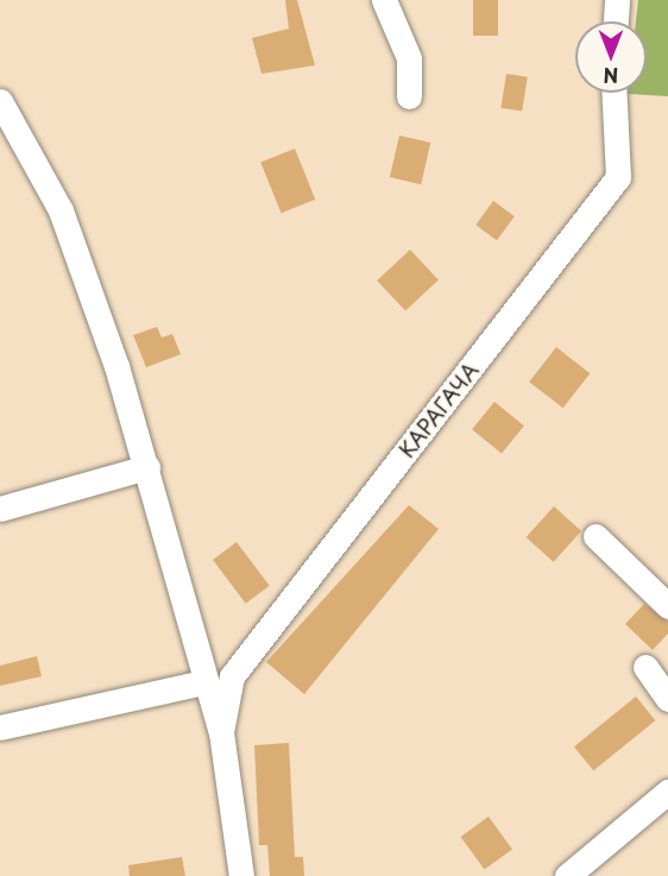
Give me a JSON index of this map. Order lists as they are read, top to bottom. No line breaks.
{"streets":{"street":["КАРАГАЧА"]},"north":"bottom"}
